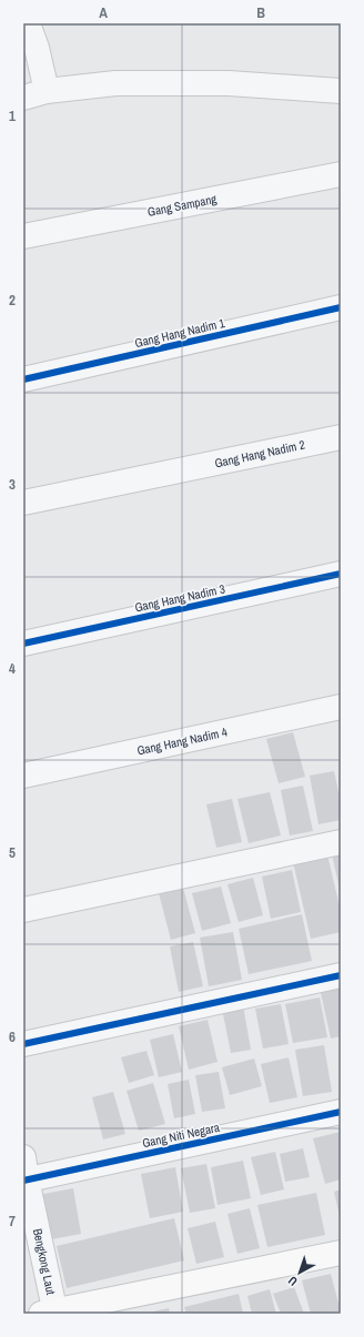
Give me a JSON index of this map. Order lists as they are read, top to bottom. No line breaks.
{"streets":{"street":["Gang Sampang","Gang Hang Nadim 1","Gang Hang Nadim 2","Gang Hang Nadim 3","Gang Hang Nadim 4","Gang Niti Negara","Bengkong Laut"]},"crossings":[["Gang Niti Negara","Bengkong Laut"]],"north":"bottom left","grid":{"columns":["A","B"],"rows":["1","2","3","4","5","6","7"]}}
